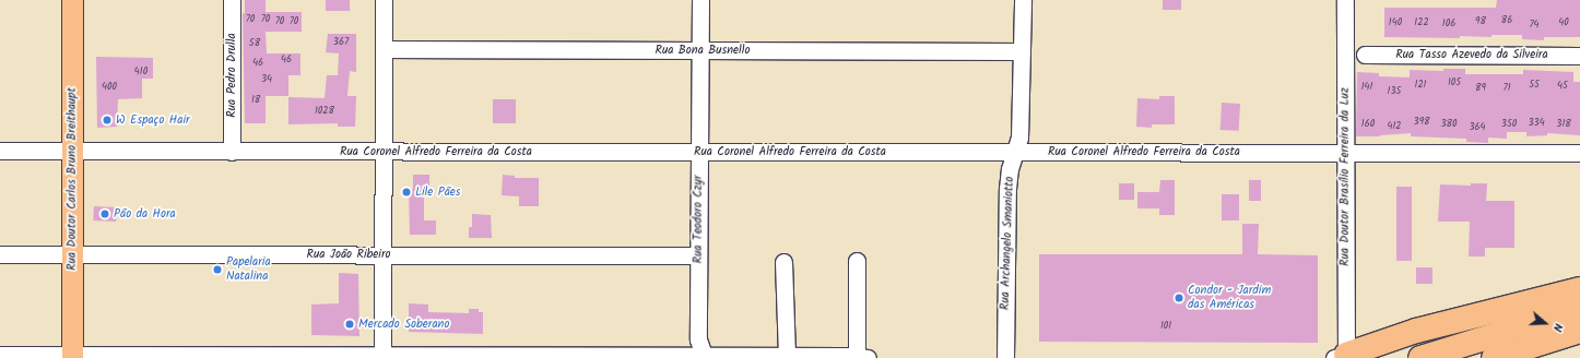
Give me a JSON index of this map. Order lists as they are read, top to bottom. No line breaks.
{"streets":{"main road":["Rua Doutor Carlos Bruno Breithaupt"],"street":["Rua Bona Busnello","Rua Tasso Azevedo da Silveira","Rua Pedro Drulla","Rua Coronel Alfredo Ferreira da Costa","Rua Doutor Brasílio Ferreira da Luz","Rua Teodoro Czyr","Rua Archangelo Smaniotto","Rua João Ribeiro"]},"crossings":[["Rua Bona Busnello","Rua Teodoro Czyr"],["Rua Bona Busnello","Rua Archangelo Smaniotto"],["Rua Pedro Drulla","Rua Coronel Alfredo Ferreira da Costa"],["Rua Coronel Alfredo Ferreira da Costa","Rua Doutor Brasílio Ferreira da Luz"],["Rua Coronel Alfredo Ferreira da Costa","Rua Doutor Carlos Bruno Breithaupt"],["Rua Coronel Alfredo Ferreira da Costa","Rua Teodoro Czyr"],["Rua Coronel Alfredo Ferreira da Costa","Rua Archangelo Smaniotto"],["Rua Doutor Carlos Bruno Breithaupt","Rua João Ribeiro"],["Rua Teodoro Czyr","Rua João Ribeiro"]],"places":["W Espaço Hair","Lile Pães","Pão da Hora","Papelaria Natalina","Condor - Jardim das Américas","Mercado Soberano"],"house_numbers":["70","70","86","70","70","98","140","122","40","106","74","367","58","46","46","410","34","105","121","55","45","400","141","89","71","135","18","1028","398","334","160","380","350","318","412","364","101"],"north":"right"}
